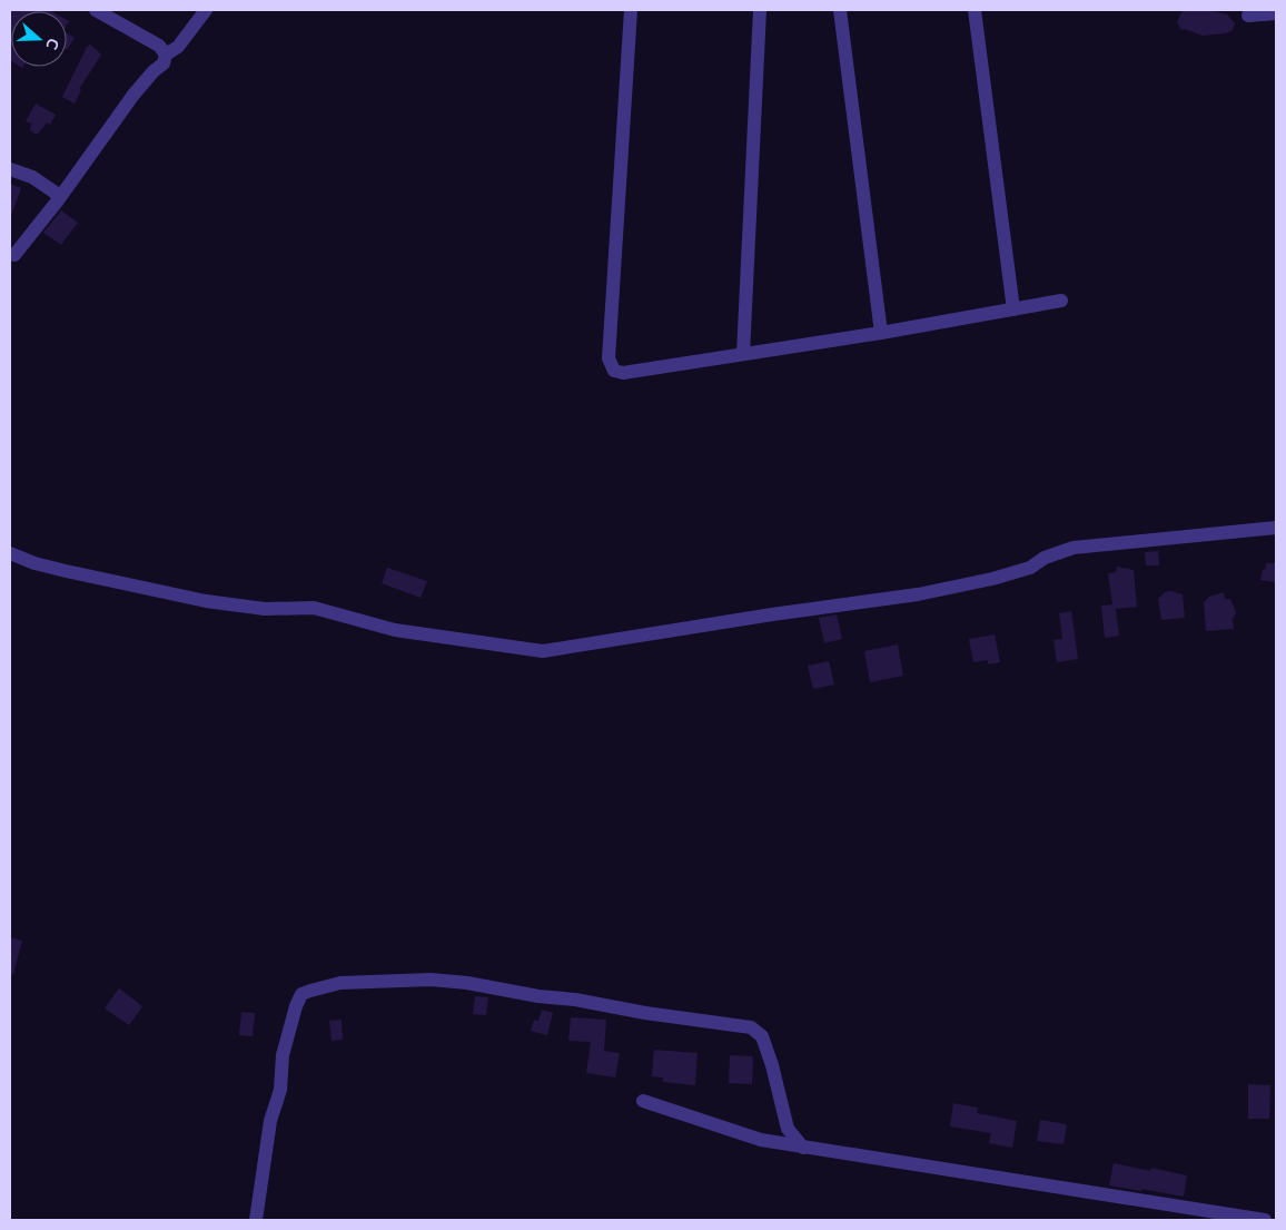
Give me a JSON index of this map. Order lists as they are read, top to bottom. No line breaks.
{"north":"right"}
